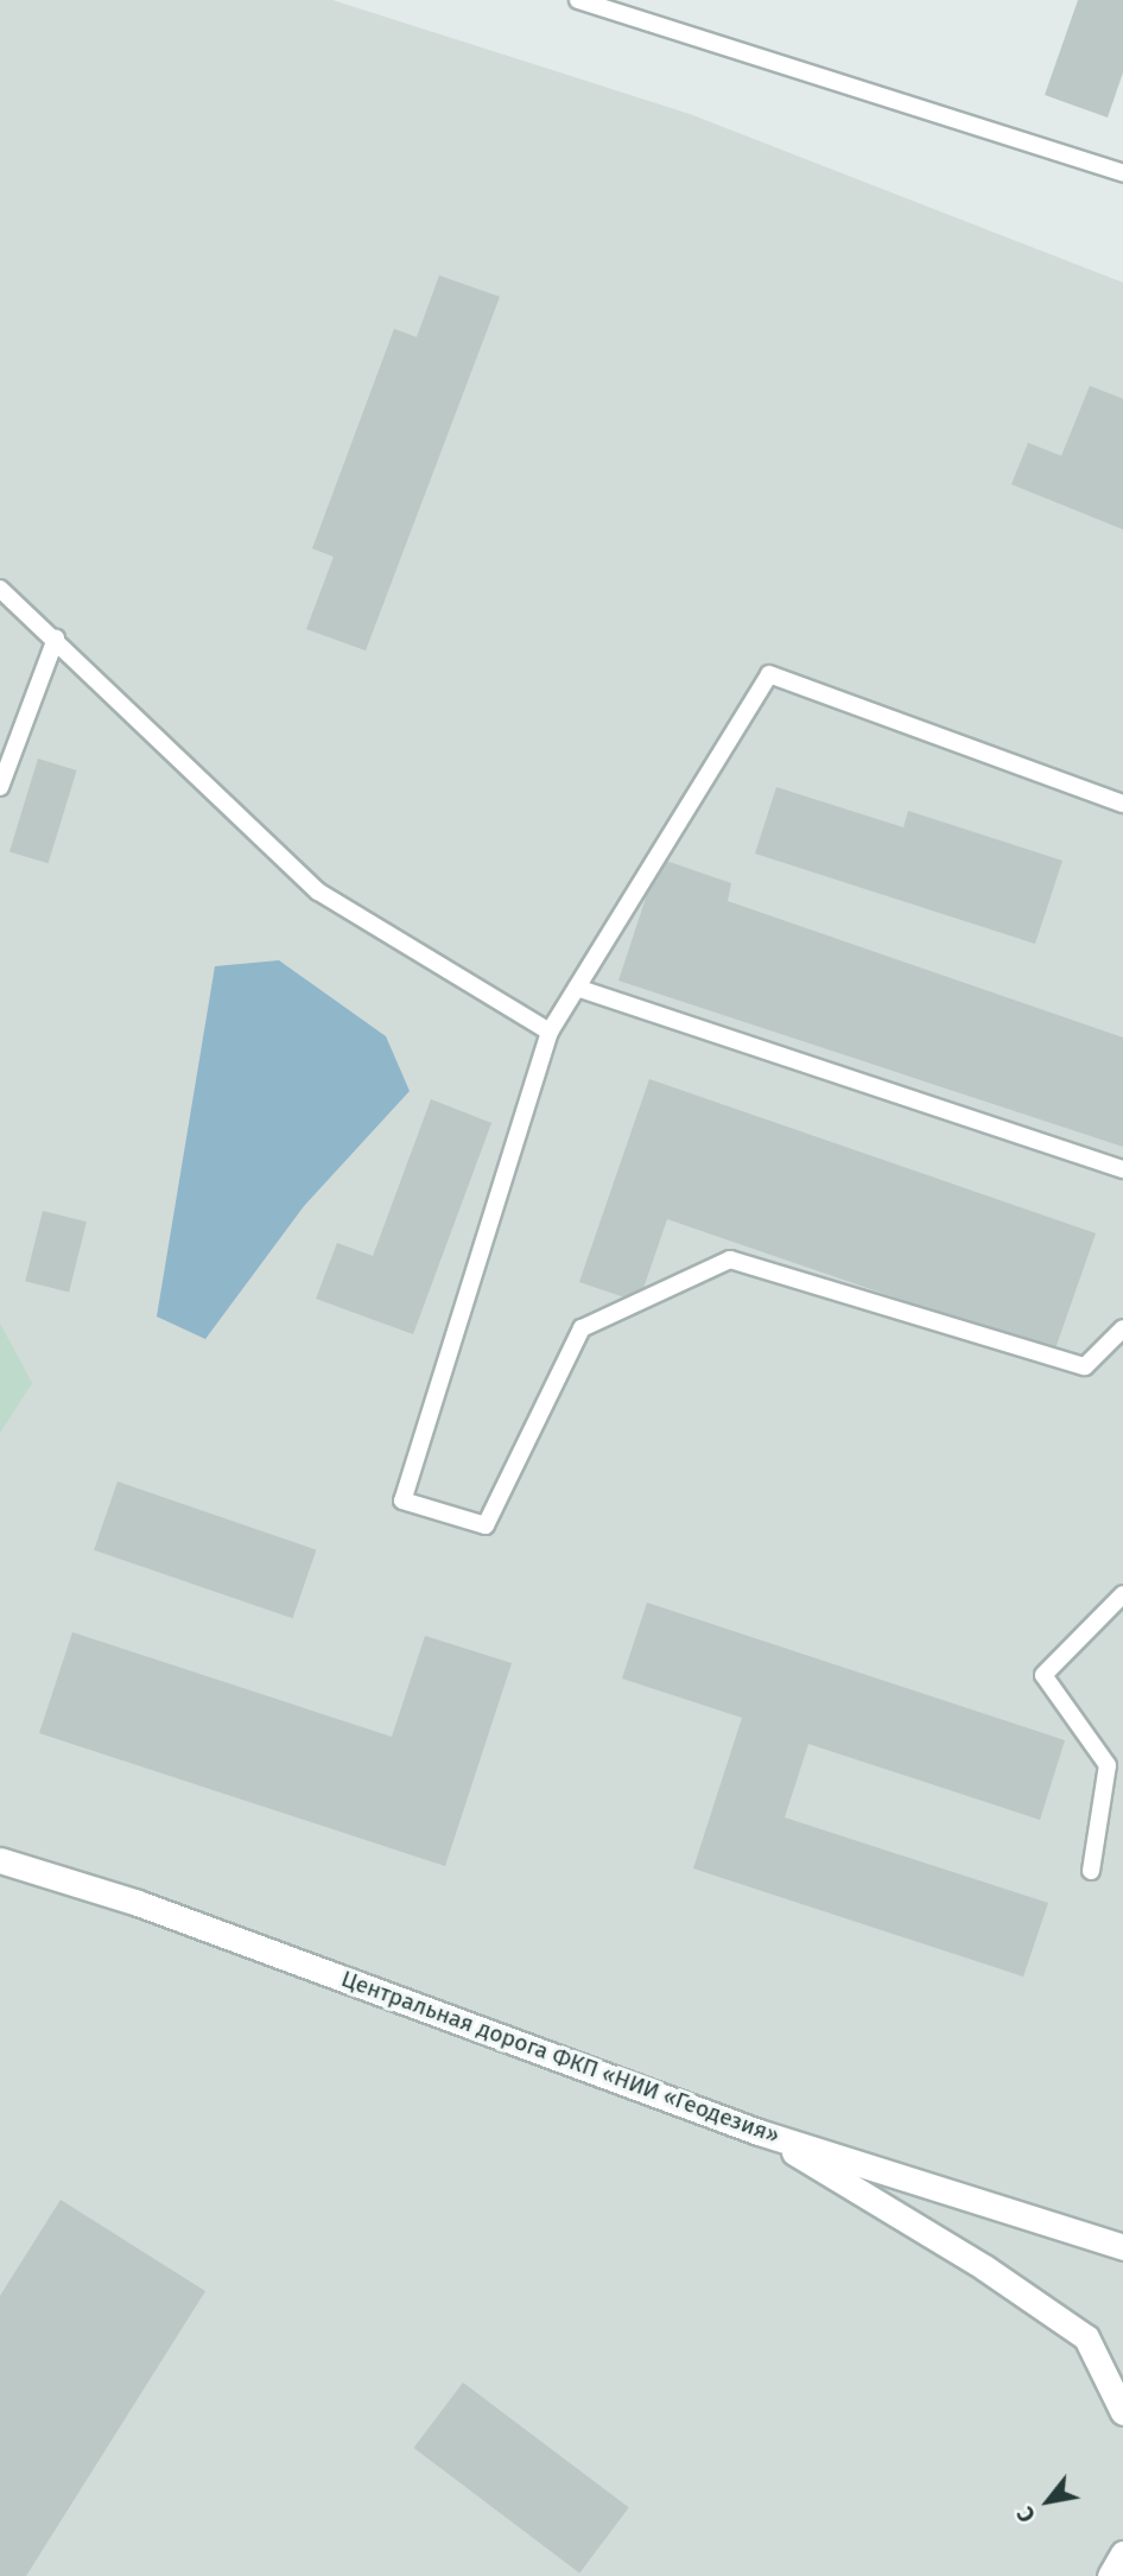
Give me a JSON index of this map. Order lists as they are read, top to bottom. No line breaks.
{"streets":{"street":["Центральная дорога ФКП «НИИ «Геодезия»"]},"north":"bottom left"}
